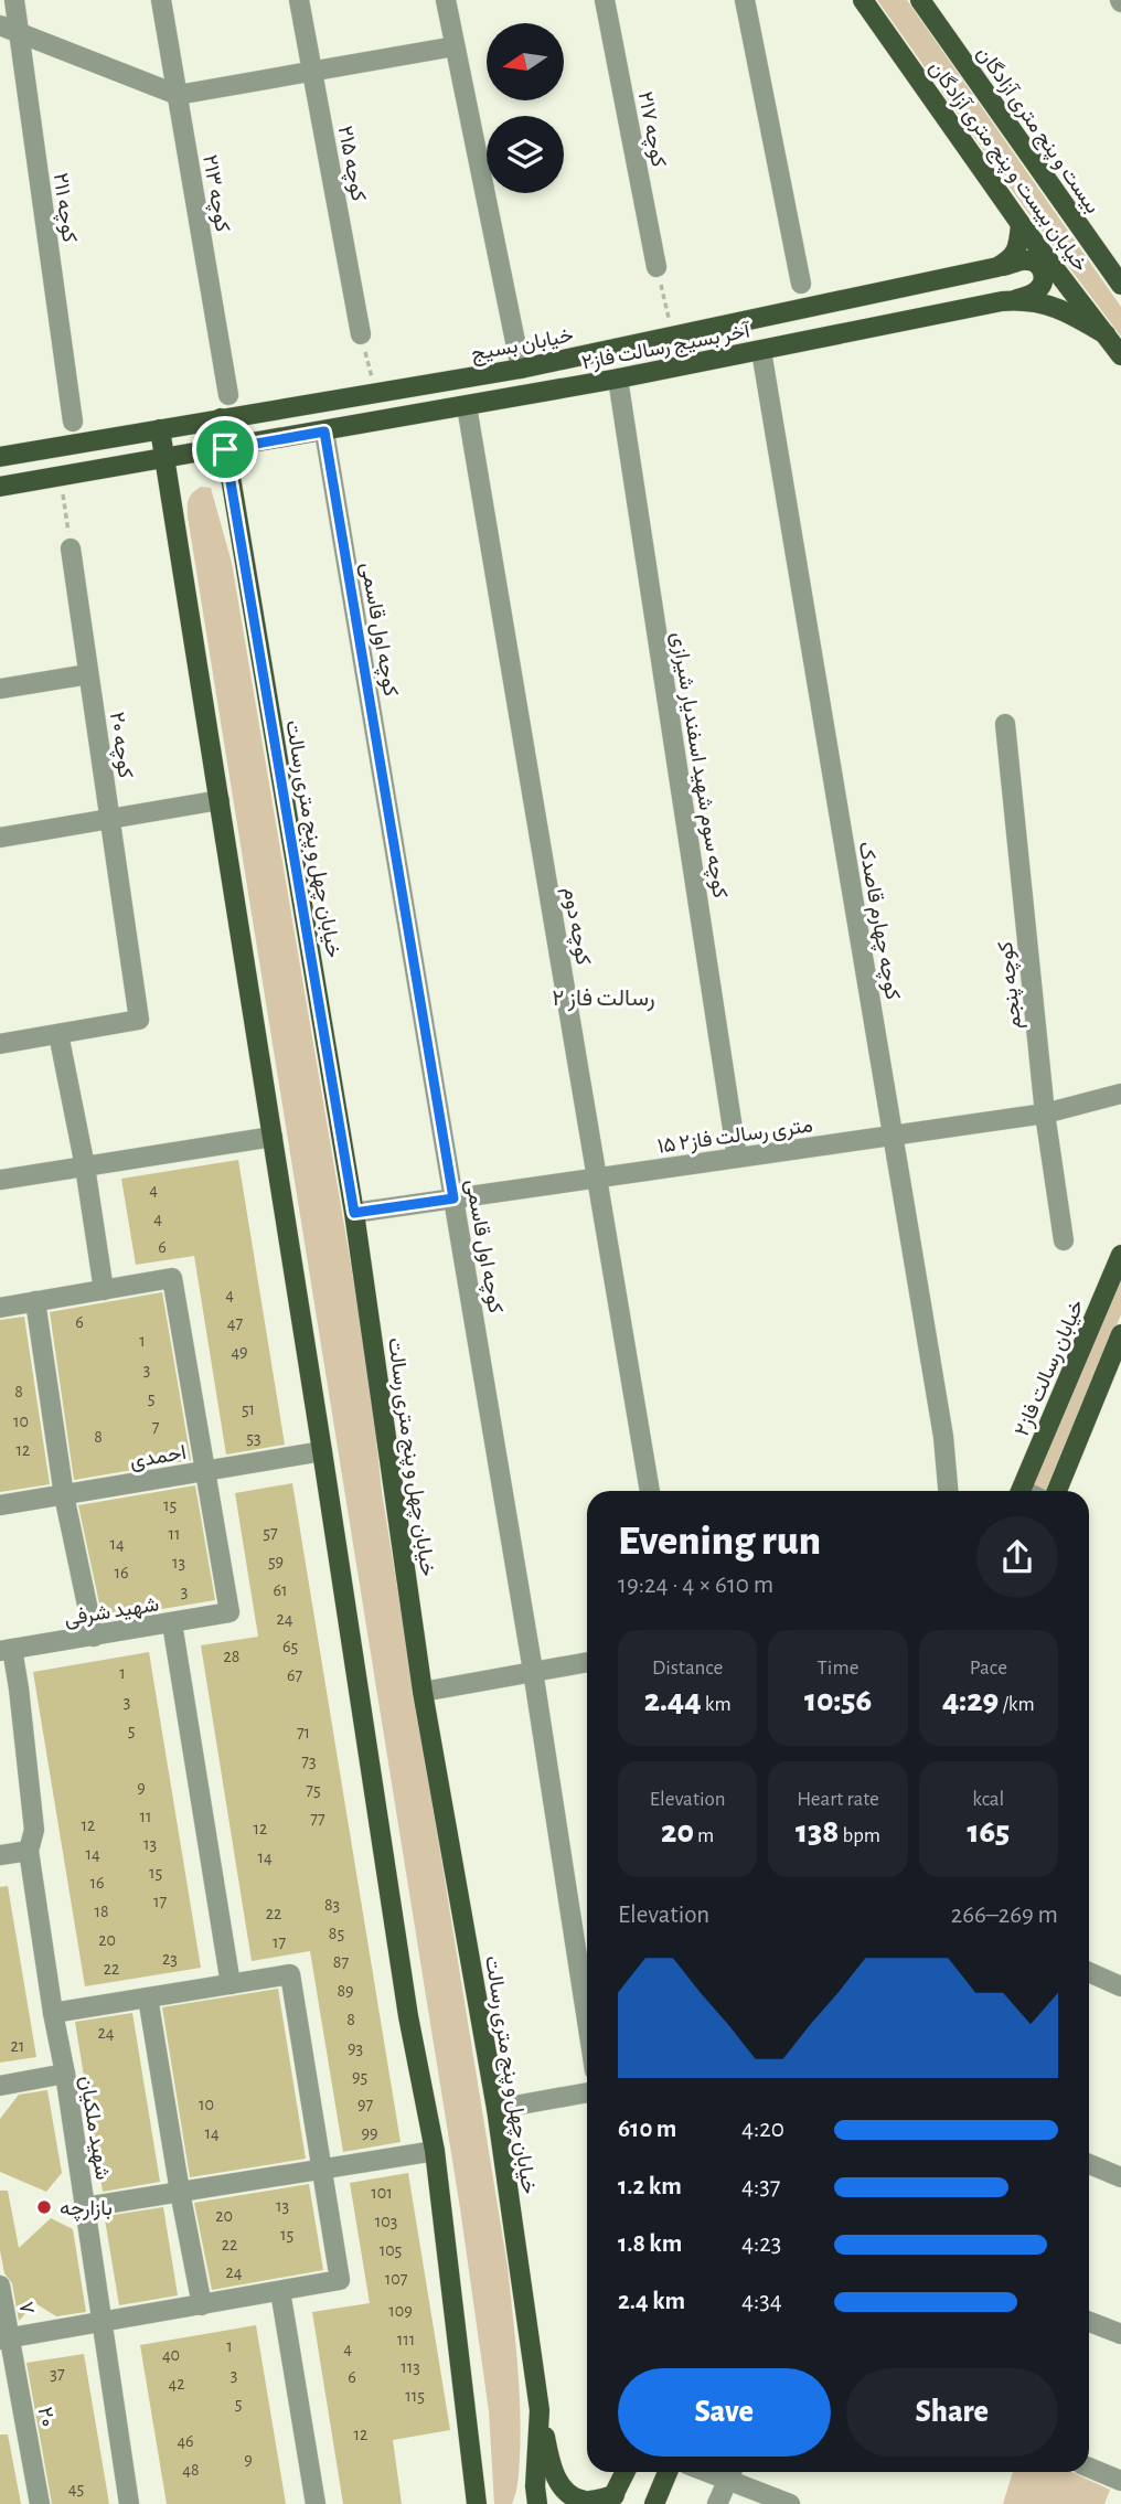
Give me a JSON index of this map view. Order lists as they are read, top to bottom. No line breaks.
{"streets":{"main road":["بیست و پنج متری آزادگان","خیابان بیست و پنج متری آزادگان","خیابان بسیج","آخر بسیج رسالت فاز۲","خیابان چهل و پنج متری رسالت","خیابان رسالت فاز۲"],"street":["کوچه ۲۱۷","کوچه ۲۱۵","کوچه ۲۱۳","کوچه ۲۱۱","کوچه اول قاسمی","۲۰ کوچه","کوچه سوم شهید اسفندیار شیرازی","کوچه چهارم قاصدک","کوچه دوم","کوچه پنجم","۱۵ متری رسالت فاز۲","احمدی","شهید شرفی","شهید ملکیان","۷","۲۰"]},"crossings":[["خیابان بیست و پنج متری آزادگان","آخر بسیج رسالت فاز۲"],["خیابان بسیج","آخر بسیج رسالت فاز۲"],["خیابان بسیج","خیابان چهل و پنج متری رسالت"],["آخر بسیج رسالت فاز۲","کوچه اول قاسمی"],["آخر بسیج رسالت فاز۲","کوچه سوم شهید اسفندیار شیرازی"],["آخر بسیج رسالت فاز۲","خیابان چهل و پنج متری رسالت"],["آخر بسیج رسالت فاز۲","کوچه چهارم قاصدک"],["آخر بسیج رسالت فاز۲","کوچه دوم"],["کوچه اول قاسمی","۱۵ متری رسالت فاز۲"],["کوچه سوم شهید اسفندیار شیرازی","۱۵ متری رسالت فاز۲"],["خیابان چهل و پنج متری رسالت","۱۵ متری رسالت فاز۲"],["کوچه چهارم قاصدک","۱۵ متری رسالت فاز۲"],["کوچه دوم","۱۵ متری رسالت فاز۲"],["کوچه پنجم","۱۵ متری رسالت فاز۲"],["احمدی","شهید شرفی"],["شهید شرفی","شهید ملکیان"],["۷","۲۰"]],"districts":["رسالت فاز ۲"],"places":["بازارچه"],"house_numbers":["4","4","6","4","6","47","1","49","3","8","5","51","10","7","8","53","12","15","57","11","14","59","13","16","61","3","24","65","28","1","67","3","5","71","73","9","75","11","77","12","12","13","14","14","15","16","17","83","18","22","85","20","17","23","87","22","89","8","24","21","93","95","10","97","14","99","101","13","20","103","15","22","105","24","107","109","111","1","4","40","113","37","3","6","42","115","5","12","46","9","48","45"],"north":"left","page":{"heading":["Evening run","19:24 · 4 × 610 m"],"stats":[["Distance","2.44 km"],["Time","10:56"],["Pace","4:29 /km"],["Elevation","20 m"],["Heart rate","138 bpm"],["kcal","165"]],"chart":["Elevation","266–269 m"],"list":[{"name":"610 m","note":"4:20"},{"name":"1.2 km","note":"4:37"},{"name":"1.8 km","note":"4:23"},{"name":"2.4 km","note":"4:34"}],"buttons":["Save","Share"]}}
